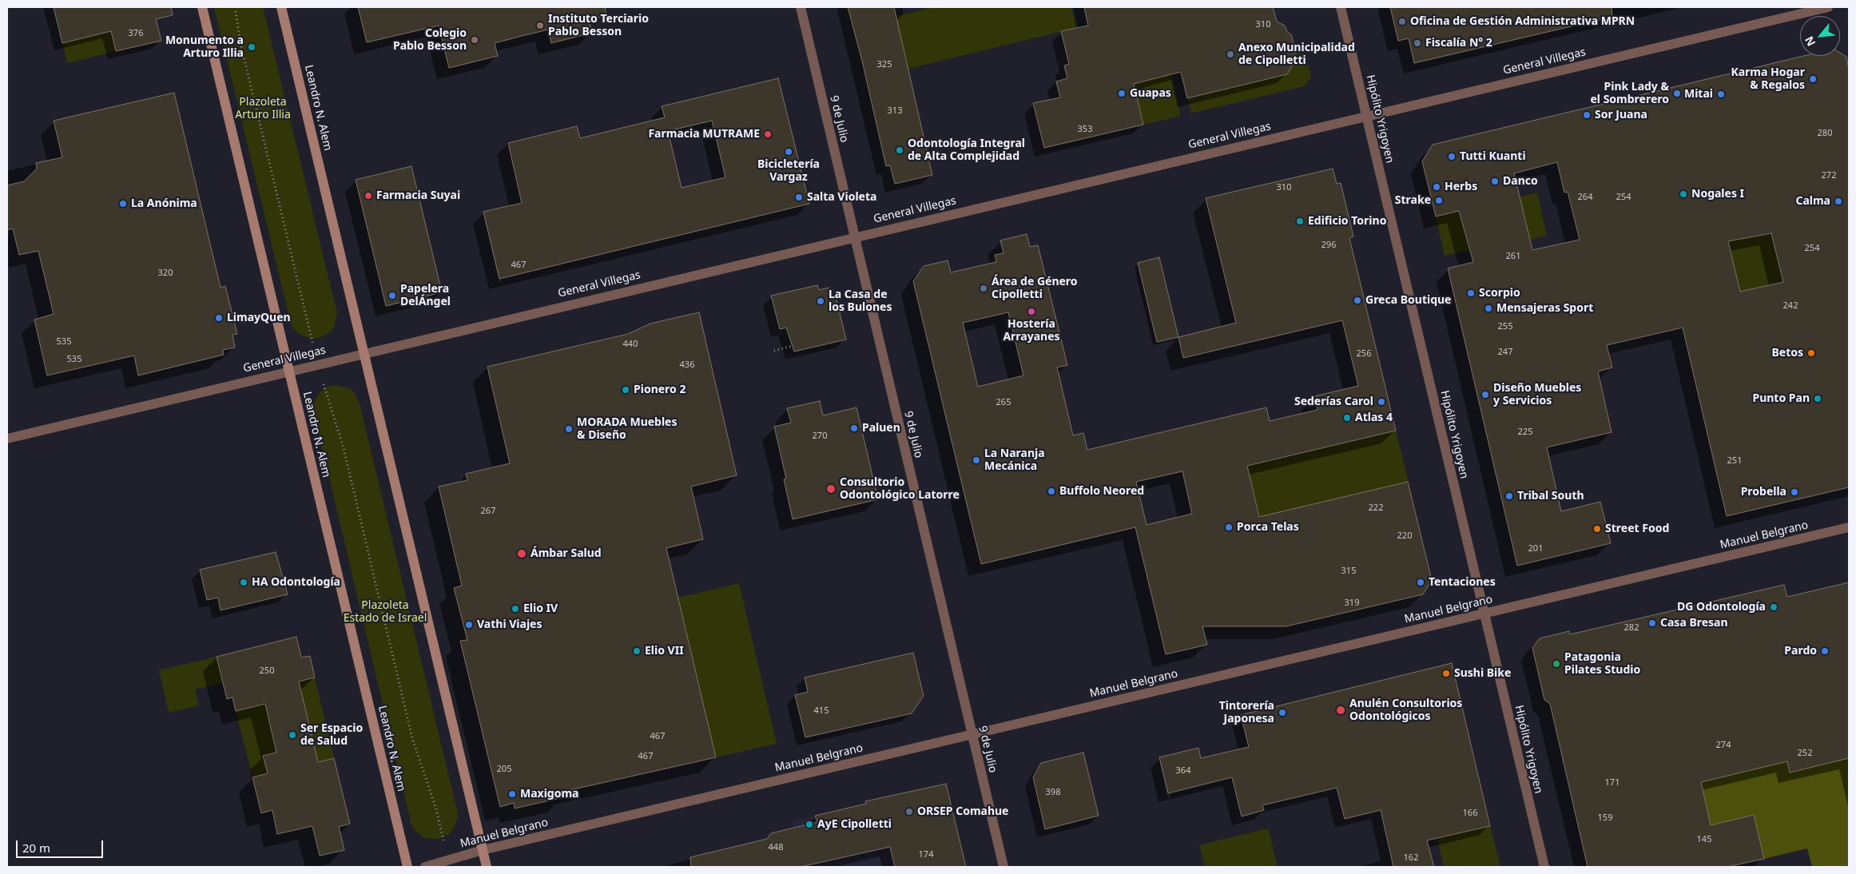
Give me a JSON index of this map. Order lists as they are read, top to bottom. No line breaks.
{"streets":{"main road":["Leandro N. Alem"],"street":["General Villegas","9 de Julio","Hipólito Yrigoyen","Manuel Belgrano"]},"crossings":[["General Villegas","Leandro N. Alem"],["General Villegas","9 de Julio"],["General Villegas","Hipólito Yrigoyen"],["Leandro N. Alem","Manuel Belgrano"],["9 de Julio","Manuel Belgrano"],["Hipólito Yrigoyen","Manuel Belgrano"]],"parks":["Plazoleta Arturo Illia","Plazoleta Estado de Israel"],"places":["Oficina de Gestión Administrativa MPRN","Instituto Terciario Pablo Besson","Colegio Pablo Besson","Fiscalía N° 2","Monumento a Arturo Illia","Anexo Municipalidad de Cipolletti","Karma Hogar & Regalos","Guapas","Pink Lady & el Sombrerero","Mitai","Sor Juana","Farmacia MUTRAME","Odontología Integral de Alta Complejidad","Bicicletería Vargaz","Tutti Kuanti","Danco","Herbs","Nogales I","Farmacia Suyai","Salta Violeta","Strake","Calma","La Anónima","Edificio Torino","Área de Género Cipolletti","Scorpio","Papelera DelÁngel","Greca Boutique","La Casa de los Bulones","Mensajeras Sport","Hostería Arrayanes","LimayQuen","Betos","Pionero 2","Diseño Muebles y Servicios","Punto Pan","Sederías Carol","Atlas 4","Paluen","MORADA Muebles & Diseño","La Naranja Mecánica","Consultorio Odontológico Latorre","Buffolo Neored","Probella","Tribal South","Porca Telas","Street Food","Ámbar Salud","HA Odontología","Tentaciones","DG Odontología","Elio IV","Casa Bresan","Vathi Viajes","Elio VII","Pardo","Patagonia Pilates Studio","Sushi Bike","Anulén Consultorios Odontológicos","Tintorería Japonesa","Ser Espacio de Salud","Maxigoma","ORSEP Comahue","AyE Cipolletti"],"house_numbers":["310","376","325","313","353","280","272","310","264","254","296","254","261","467","320","242","255","535","440","247","256","535","436","265","225","270","251","222","267","220","201","315","319","282","250","415","467","274","252","467","205","364","171","398","166","159","145","448","174","162"],"scale_bar":"20 m","north":"bottom left"}
